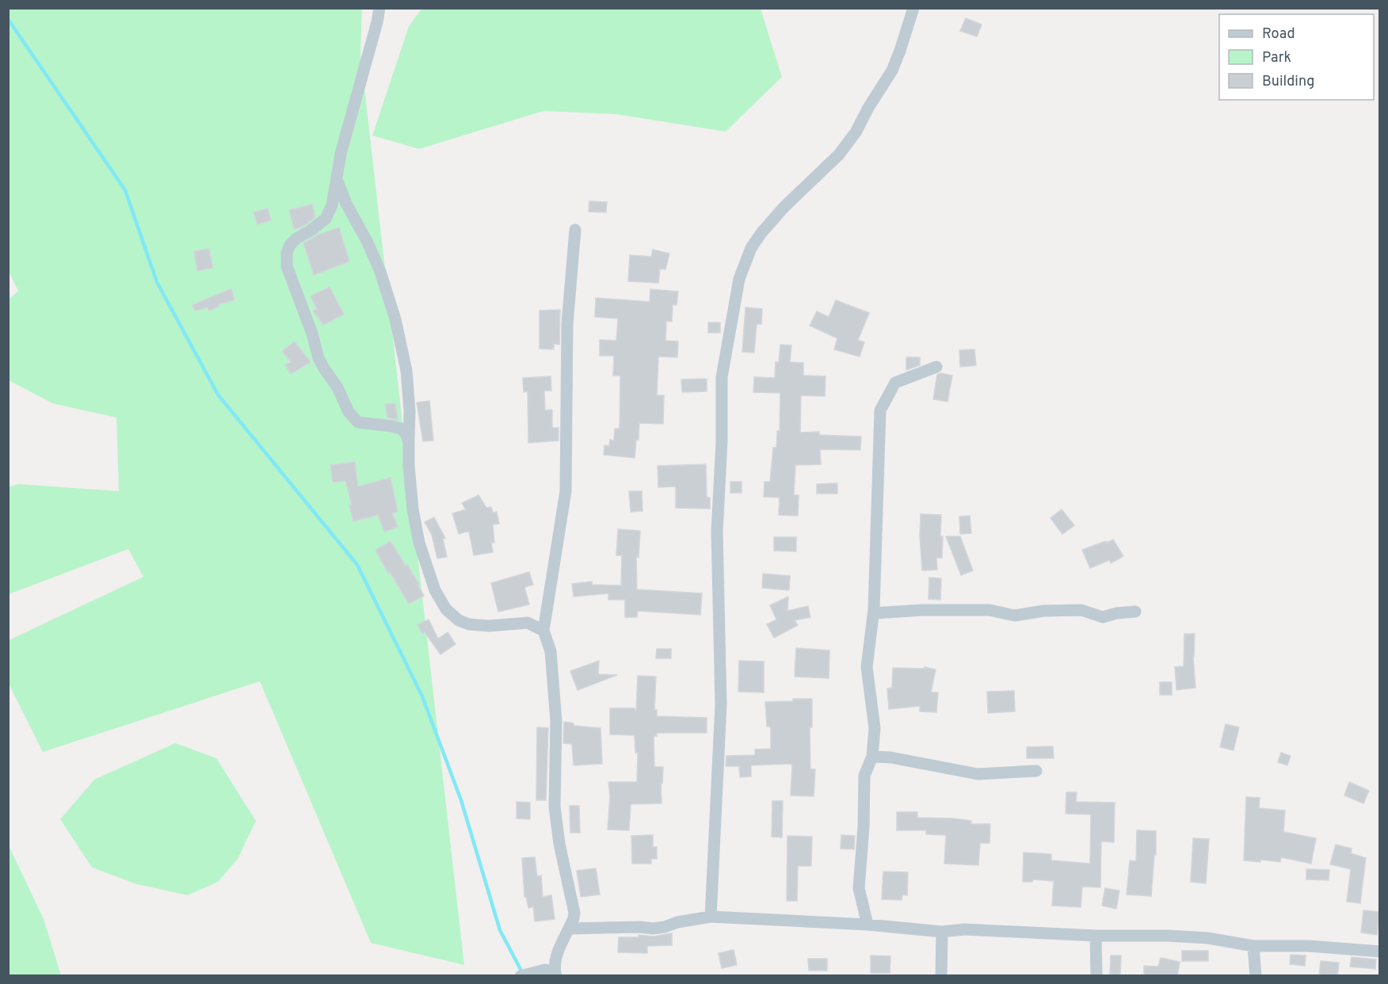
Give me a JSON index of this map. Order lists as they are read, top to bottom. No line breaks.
{"legend":["Road","Park","Building"]}
